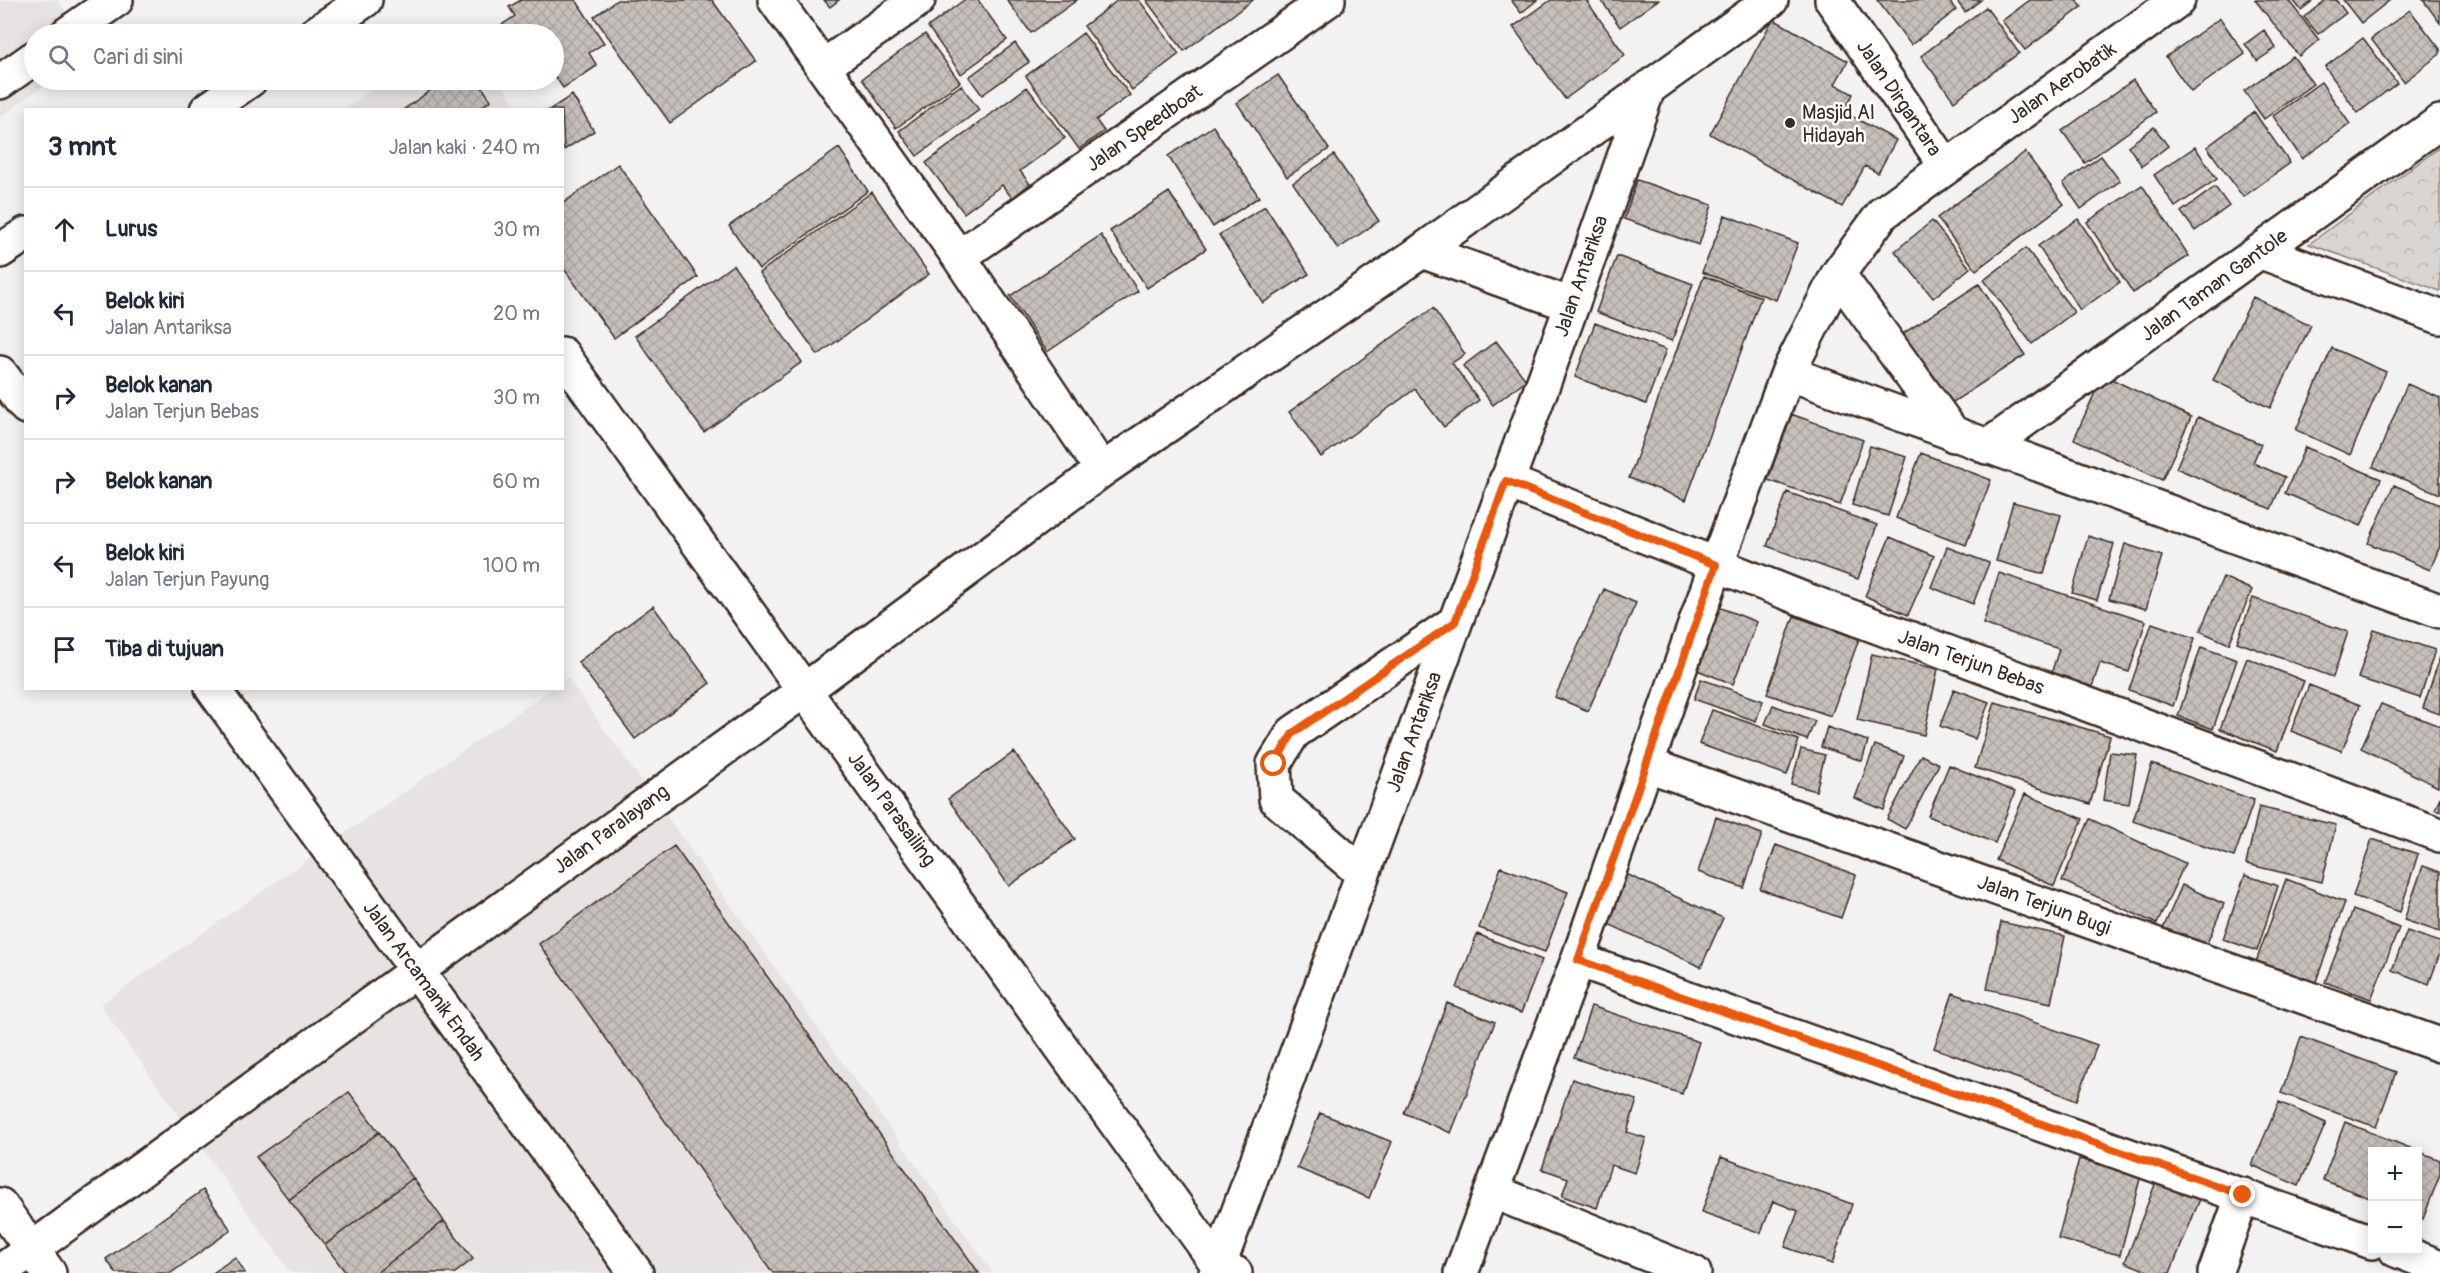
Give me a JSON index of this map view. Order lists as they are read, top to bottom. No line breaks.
{"streets":{"street":["Jalan Aerobatik","Jalan Dirgantara","Jalan Speedboat","Jalan Antariksa","Jalan Taman Gantole","Jalan Terjun Bebas","Jalan Parasailing","Jalan Paralayang","Jalan Terjun Bugi","Jalan Arcamanik Endah"]},"crossings":[["Jalan Aerobatik","Jalan Dirgantara"],["Jalan Aerobatik","Jalan Terjun Bebas"],["Jalan Aerobatik","Jalan Terjun Bugi"],["Jalan Antariksa","Jalan Terjun Bebas"],["Jalan Antariksa","Jalan Parasailing"],["Jalan Antariksa","Jalan Paralayang"],["Jalan Parasailing","Jalan Paralayang"],["Jalan Paralayang","Jalan Arcamanik Endah"]],"places":["Masjid Al Hidayah"],"page":{"search":"Cari di sini","heading":["3 mnt","Jalan kaki · 240 m"],"list":[["Lurus","30 m"],["Belok kiri","Jalan Antariksa","20 m"],["Belok kanan","Jalan Terjun Bebas","30 m"],["Belok kanan","60 m"],["Belok kiri","Jalan Terjun Payung","100 m"],"Tiba di tujuan"],"map_buttons":["+","−"]}}
